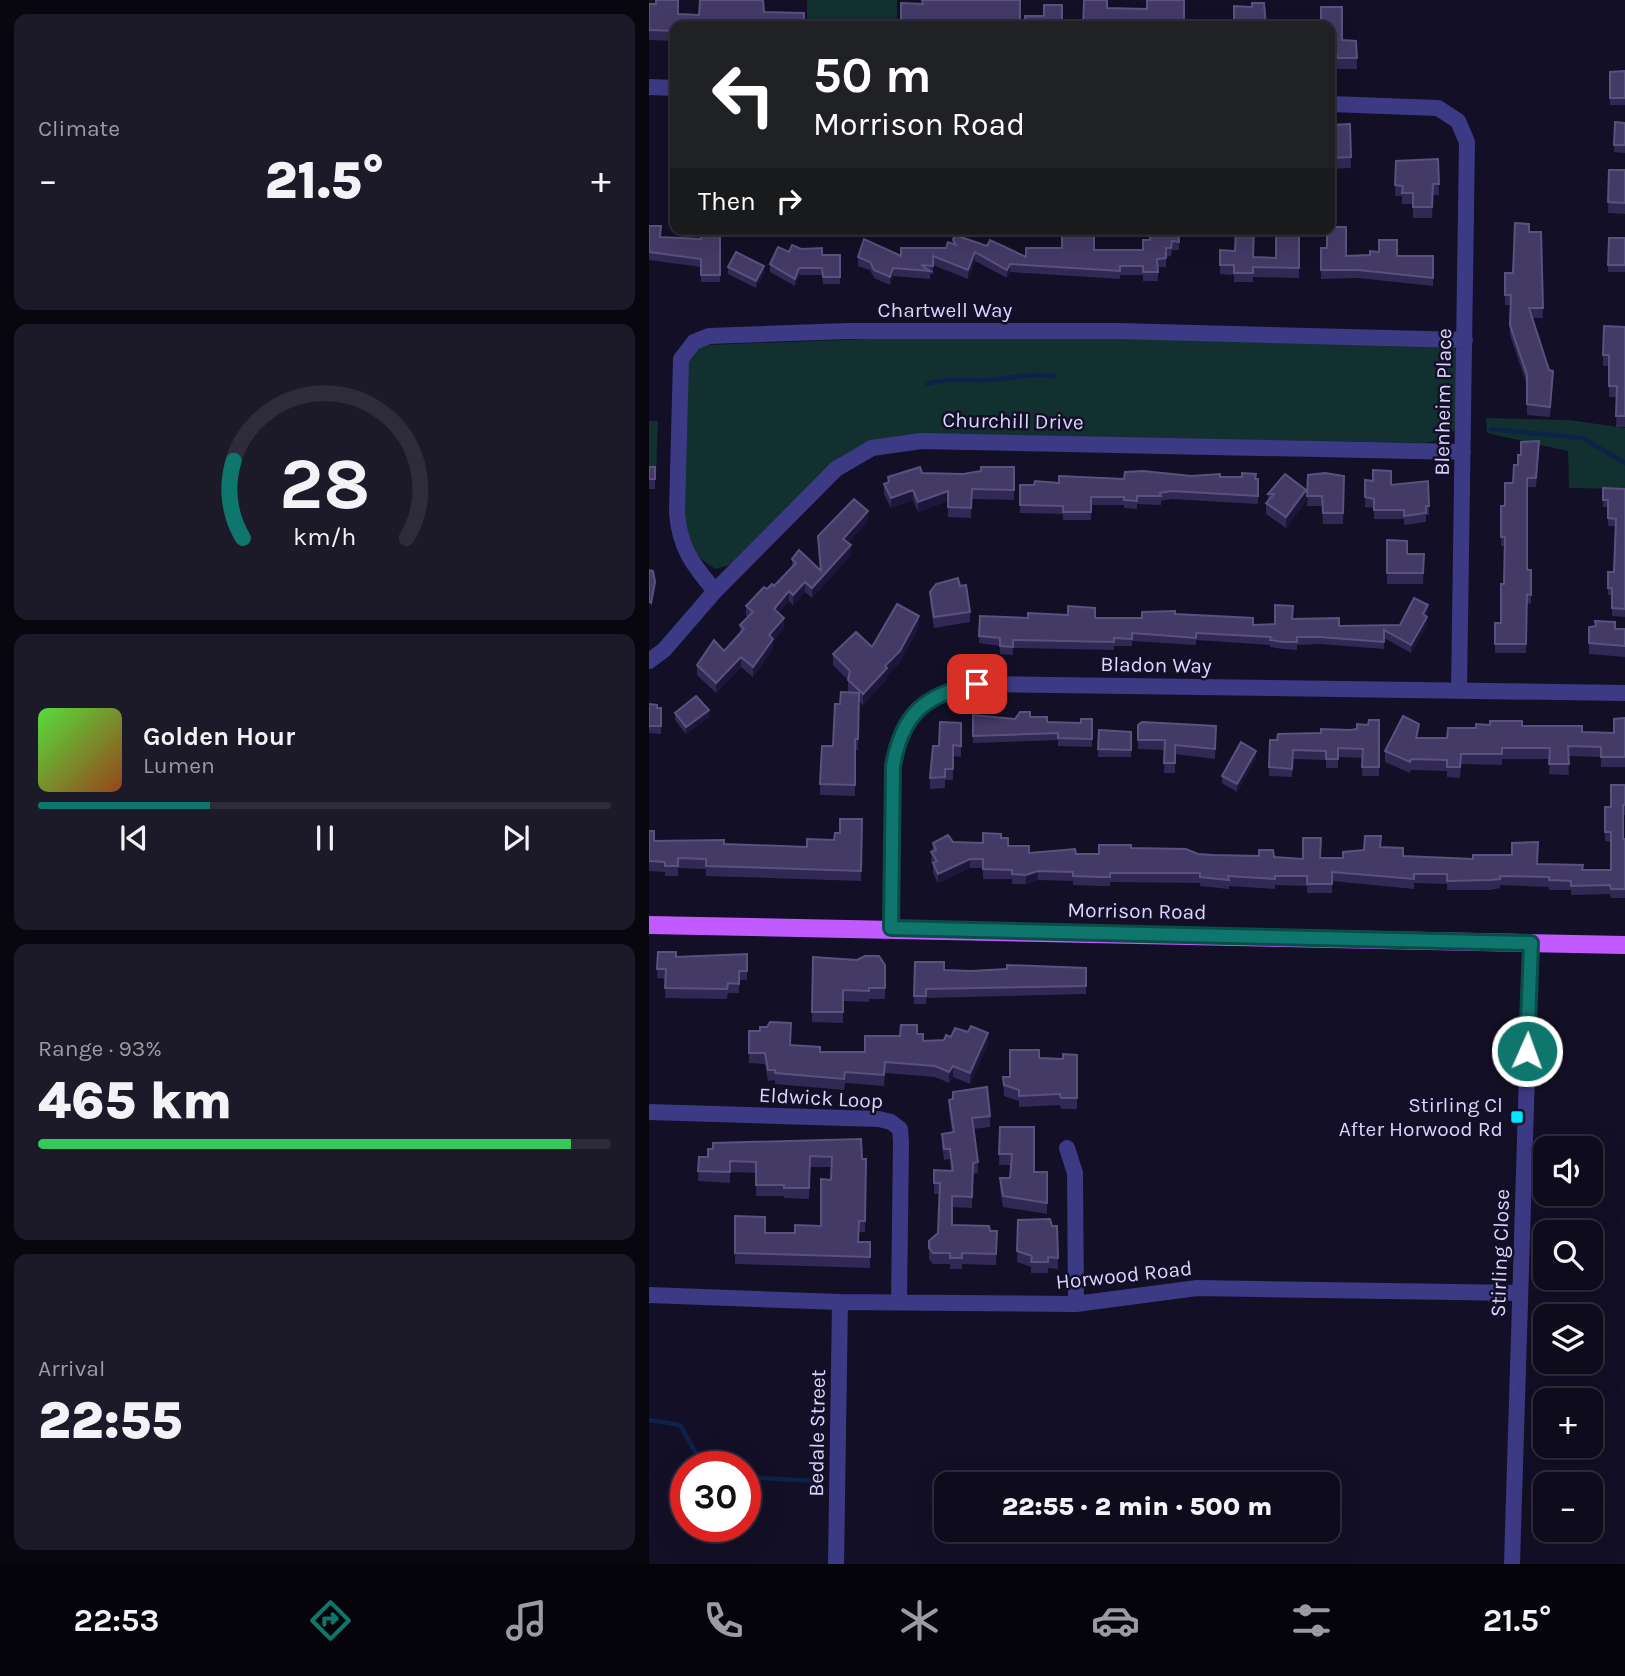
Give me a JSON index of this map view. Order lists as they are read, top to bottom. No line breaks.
{"streets":{"main road":["Morrison Road"],"street":["Chartwell Way","Blenheim Place","Churchill Drive","Bladon Way","Eldwick Loop","Stirling Close","Horwood Road","Bedale Street"]},"crossings":[["Chartwell Way","Blenheim Place"],["Chartwell Way","Churchill Drive"],["Blenheim Place","Churchill Drive"],["Blenheim Place","Bladon Way"],["Bladon Way","Morrison Road"],["Morrison Road","Stirling Close"],["Eldwick Loop","Horwood Road"],["Stirling Close","Horwood Road"],["Horwood Road","Bedale Street"]],"places":{"transit":["Stirling Cl After Horwood Rd"]},"page":{"tile":["Climate",["Range · 93%","465 km"],["Arrival","22:55"]],"turn":["50 m","Morrison Road"],"heat":["−","21.5°","+"],"then":"Then","song":["Golden Hour","Lumen"],"map_buttons":["+","−"],"limit":"30","trip":"22:55 · 2 min · 500 m","tabs":["22:53","21.5°"],"gauge":["28","km/h"]}}
